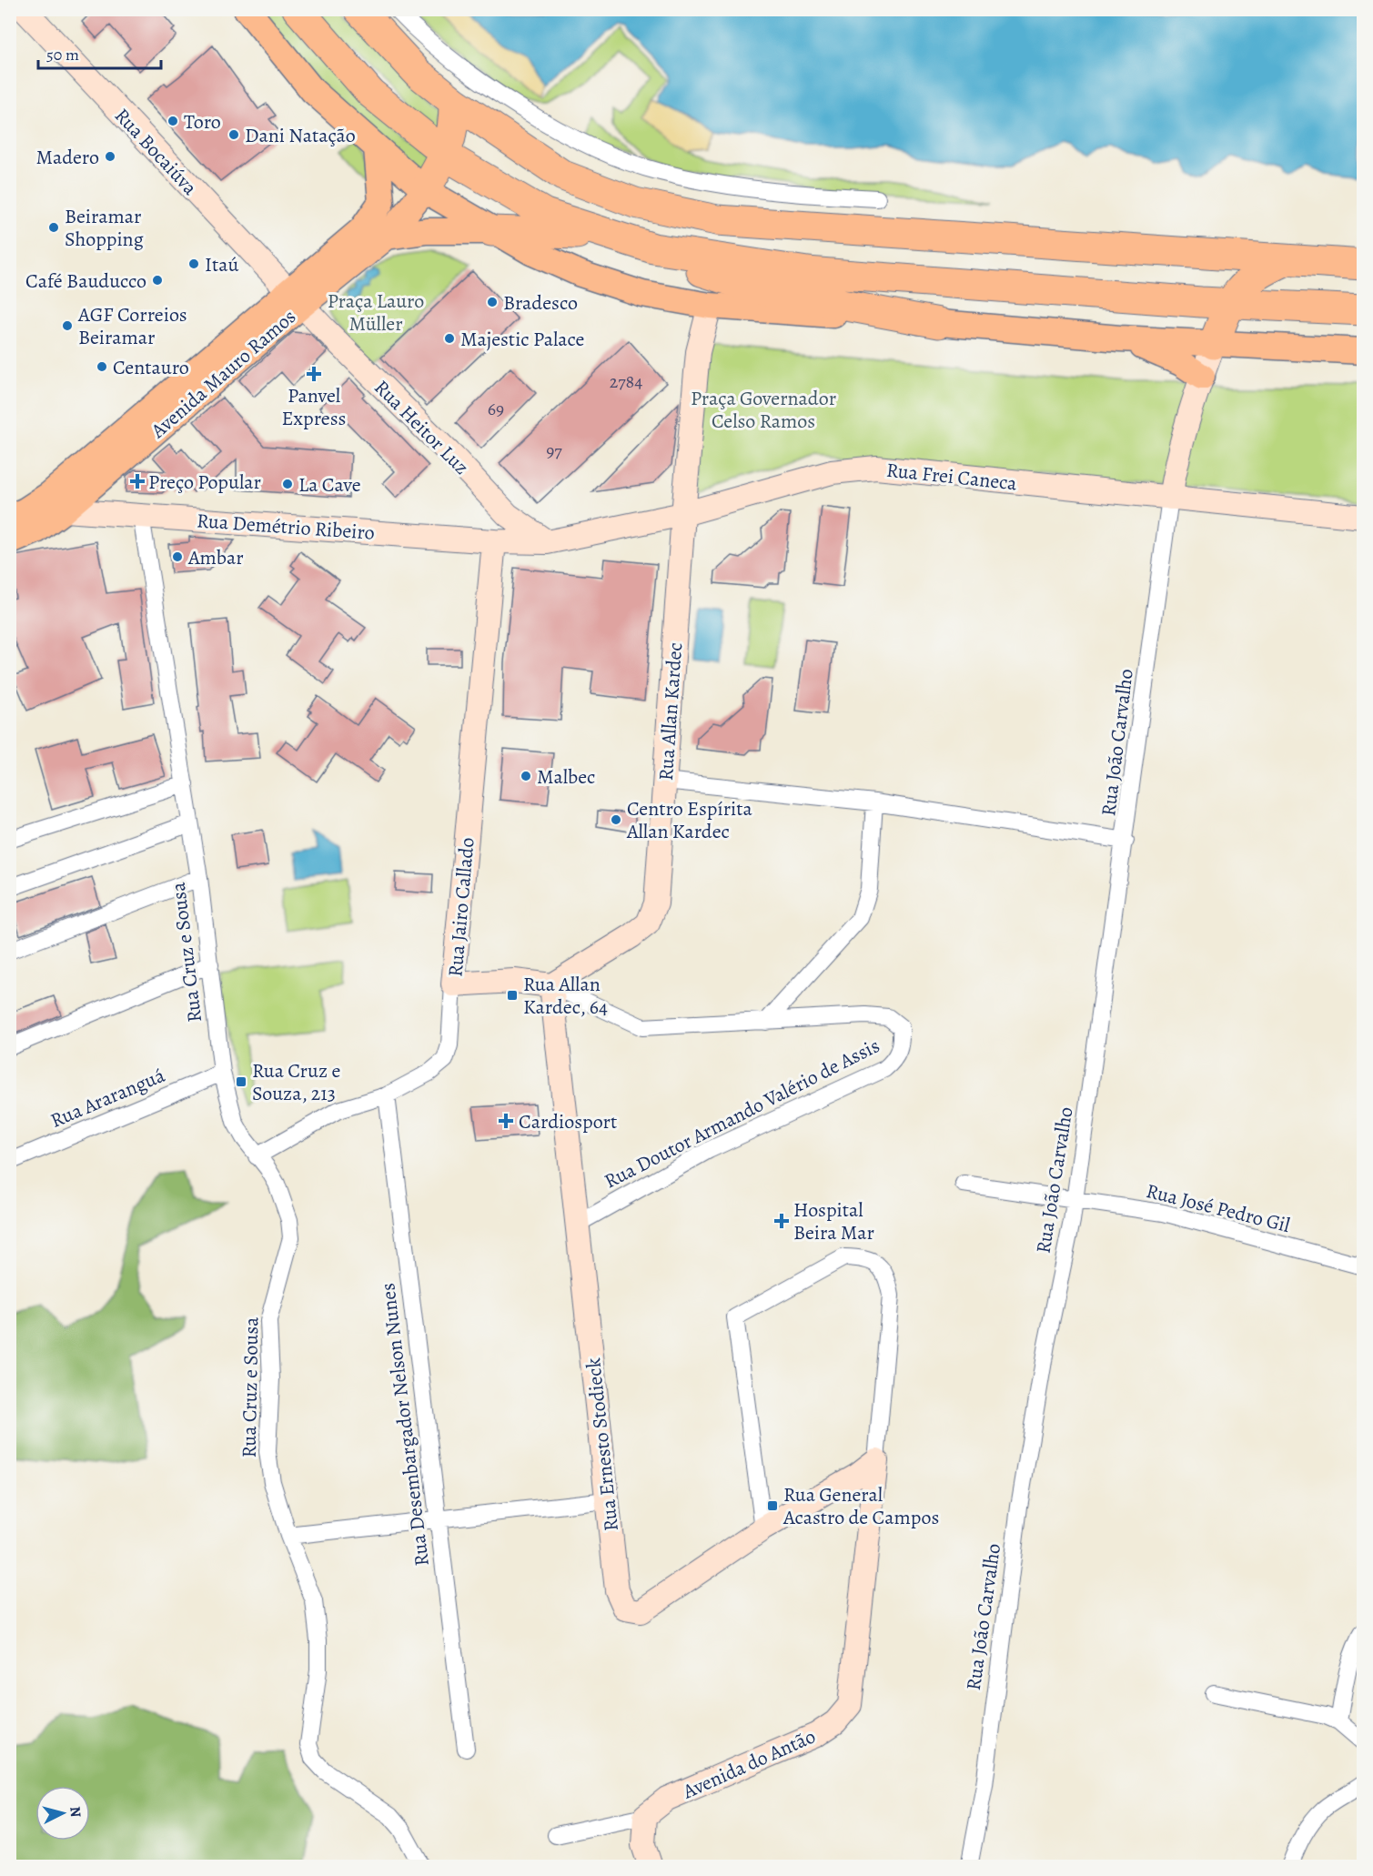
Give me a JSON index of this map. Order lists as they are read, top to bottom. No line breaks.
{"streets":{"main road":["Avenida Mauro Ramos"],"street":["Rua Bocaiúva","Rua Heitor Luz","Rua Frei Caneca","Rua Demétrio Ribeiro","Rua Allan Kardec","Rua João Carvalho","Rua Jairo Callado","Rua Cruz e Sousa","Rua Araranguá","Rua Doutor Armando Valério de Assis","Rua José Pedro Gil","Rua Desembargador Nelson Nunes","Rua Ernesto Stodieck","Avenida do Antão"]},"crossings":[["Rua Bocaiúva","Avenida Mauro Ramos"],["Rua Bocaiúva","Rua Heitor Luz"],["Avenida Mauro Ramos","Rua Heitor Luz"],["Avenida Mauro Ramos","Rua Demétrio Ribeiro"],["Rua Heitor Luz","Rua Frei Caneca"],["Rua Heitor Luz","Rua Demétrio Ribeiro"],["Rua Frei Caneca","Rua Demétrio Ribeiro"],["Rua Frei Caneca","Rua Allan Kardec"],["Rua Frei Caneca","Rua João Carvalho"],["Rua Demétrio Ribeiro","Rua Jairo Callado"],["Rua Demétrio Ribeiro","Rua Cruz e Sousa"],["Rua Allan Kardec","Rua Doutor Armando Valério de Assis"],["Rua Allan Kardec","Rua Ernesto Stodieck"],["Rua João Carvalho","Rua José Pedro Gil"],["Rua Jairo Callado","Rua Cruz e Sousa"],["Rua Jairo Callado","Rua Desembargador Nelson Nunes"],["Rua Cruz e Sousa","Rua Araranguá"],["Rua Doutor Armando Valério de Assis","Rua Ernesto Stodieck"],["Rua Ernesto Stodieck","Avenida do Antão"]],"parks":["Praça Lauro Müller","Praça Governador Celso Ramos"],"places":{"other":["Toro","Dani Natação","Madero","Beiramar Shopping","Itaú","Café Bauducco","Bradesco","AGF Correios Beiramar","Majestic Palace","Centauro","La Cave","Ambar","Malbec","Centro Espírita Allan Kardec"],"health":["Panvel Express","Preço Popular","Cardiosport","Hospital Beira Mar"],"transit":["Rua Allan Kardec, 64","Rua Cruz e Souza, 213","Rua General Acastro de Campos"]},"house_numbers":["2784","69","97"],"scale_bar":"50 m","north":"right"}
